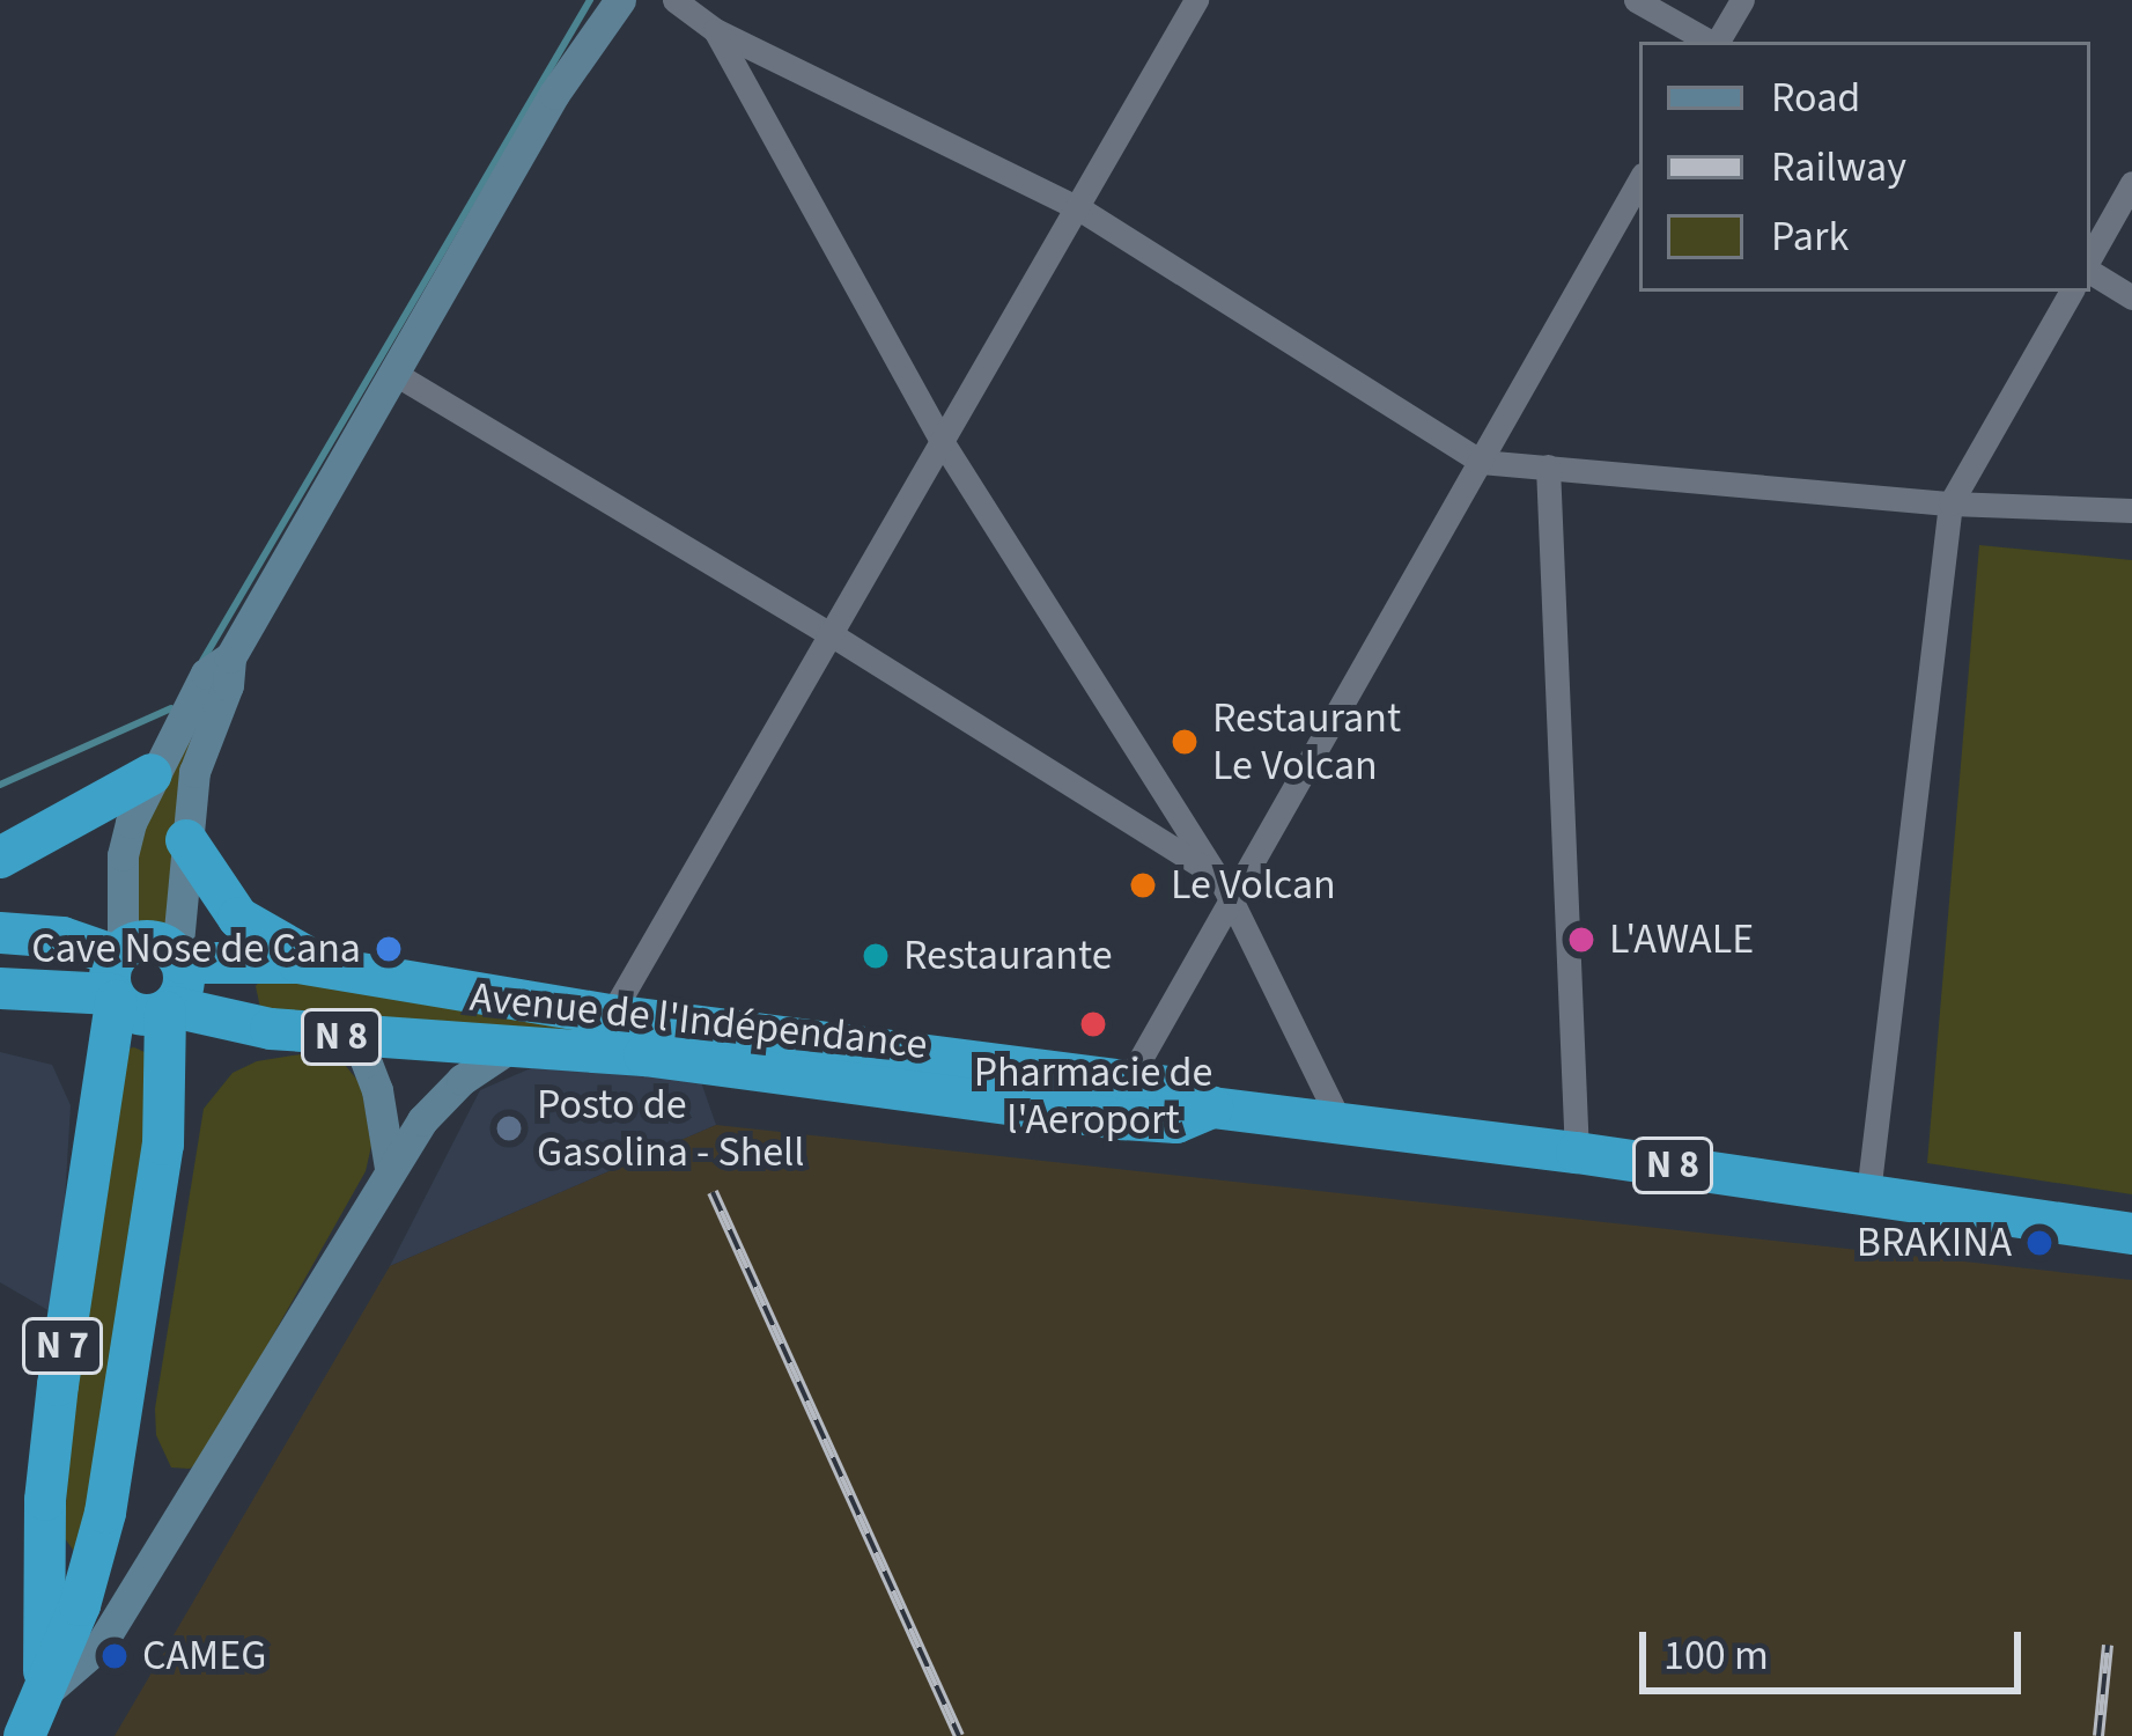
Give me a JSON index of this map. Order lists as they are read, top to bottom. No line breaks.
{"streets":{"highway":["Avenue de l'Indépendance","N 8","N 7"]},"crossings":[["Avenue de l'Indépendance","N 7"]],"places":["Restaurant Le Volcan","Le Volcan","L'AWALE","Cave Nose de Cana","Restaurante","Pharmacie de l'Aeroport","Posto de Gasolina - Shell","BRAKINA","CAMEG"],"legend":["Road","Railway","Park"],"scale_bar":"100 m"}
